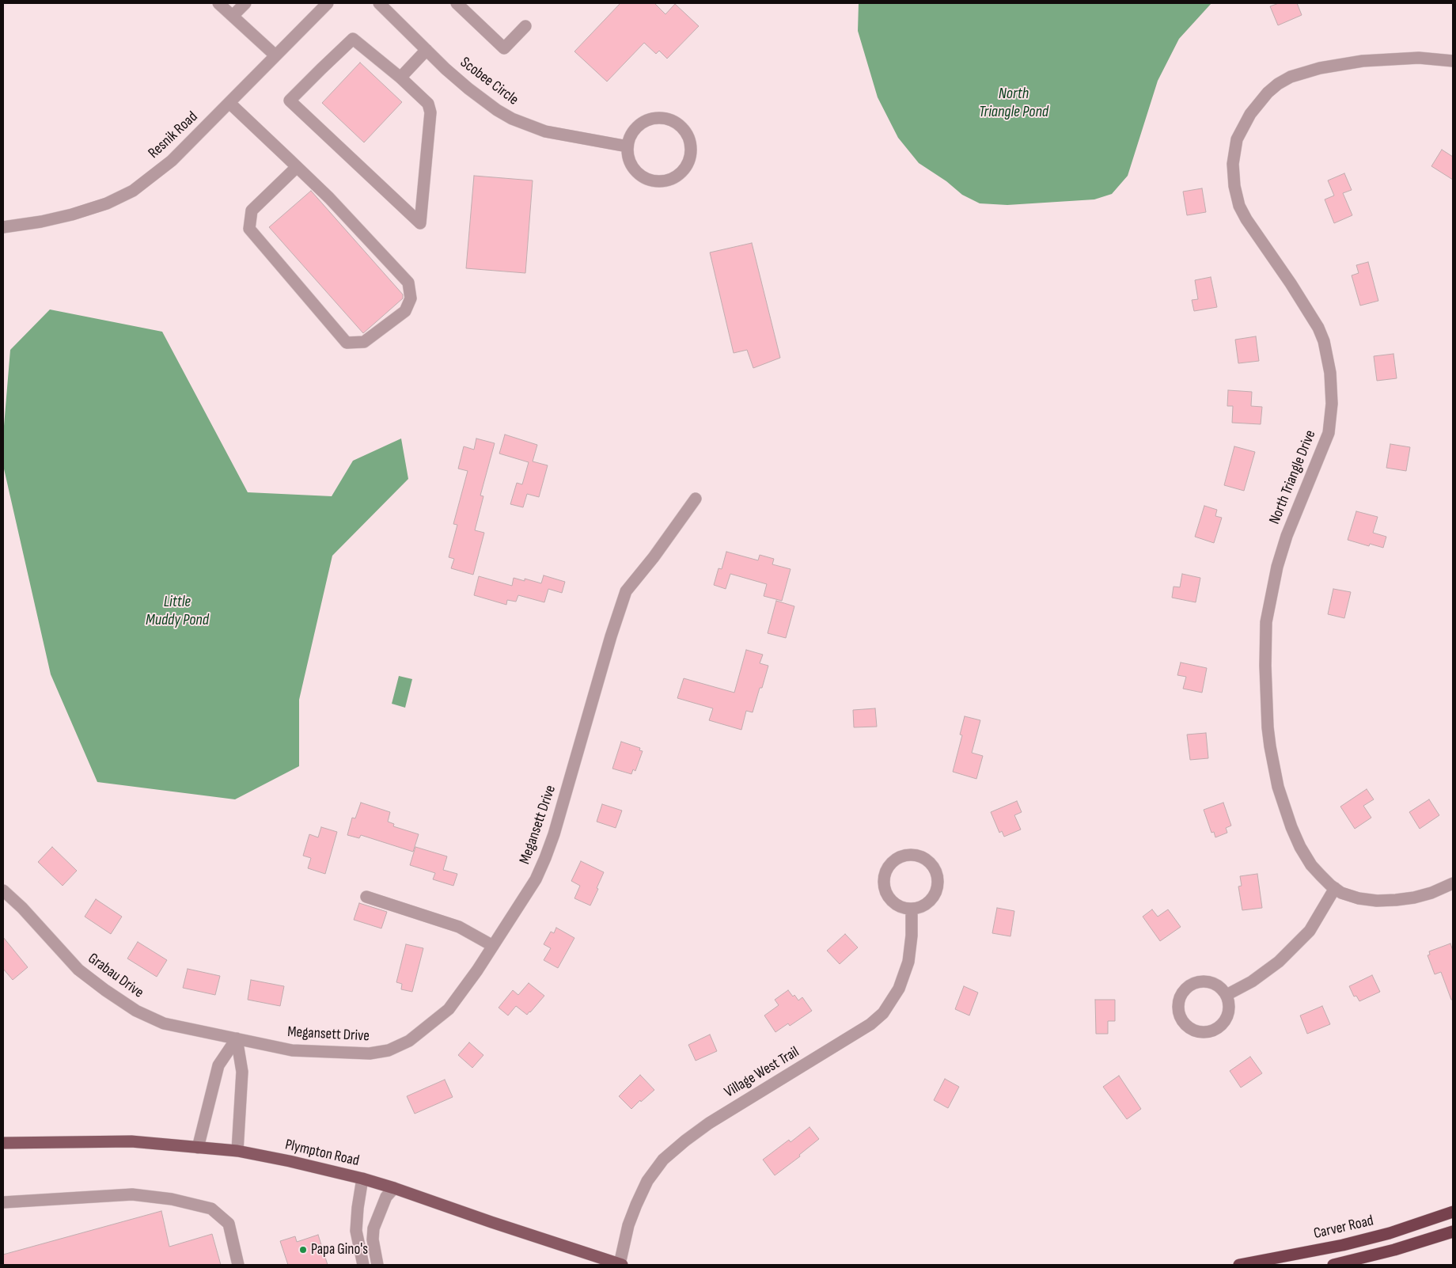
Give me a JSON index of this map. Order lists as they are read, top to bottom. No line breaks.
{"streets":{"highway":["Carver Road"],"main road":["Plympton Road"],"street":["Scobee Circle","Resnik Road","North Triangle Drive","Megansett Drive","Grabau Drive","Village West Trail"]},"crossings":[["Megansett Drive","Grabau Drive"],["Village West Trail","Plympton Road"]],"water":["North Triangle Pond","Little Muddy Pond"],"places":["Papa Gino's"]}
